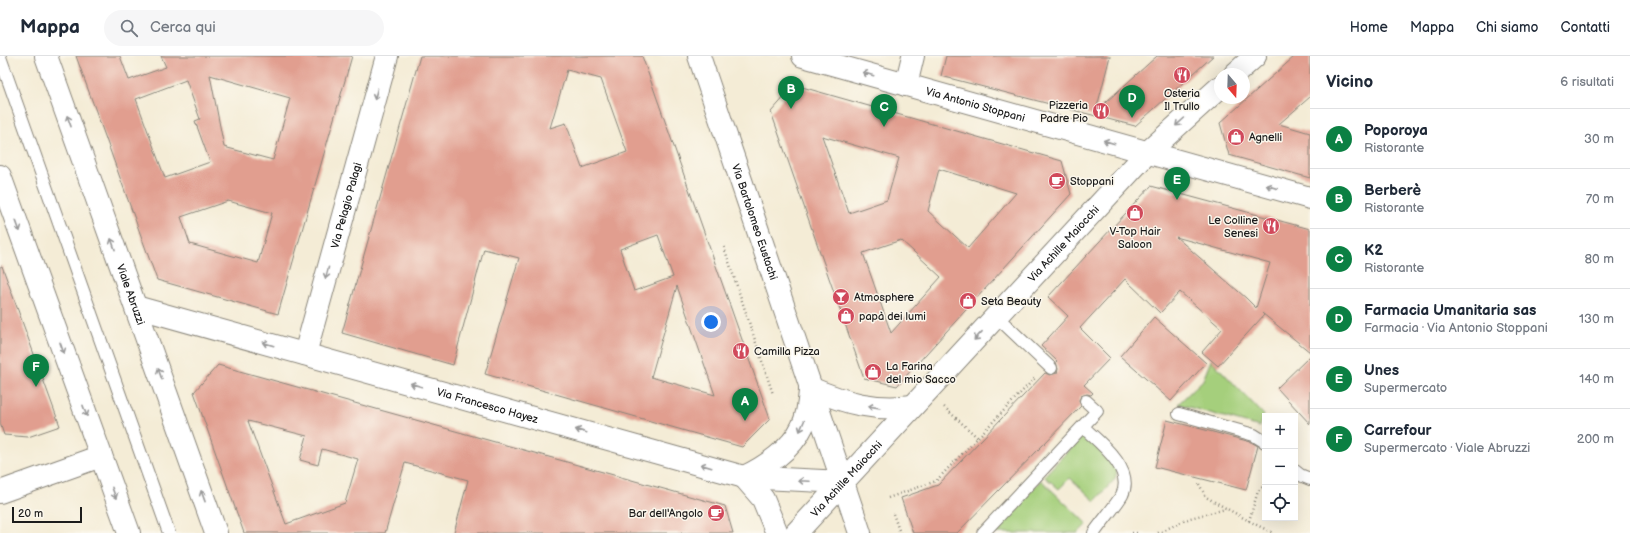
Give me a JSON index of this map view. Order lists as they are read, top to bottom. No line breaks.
{"streets":{"street":["Via Antonio Stoppani","Via Pelagio Palagi","Via Bartolomeo Eustachi","Via Achille Maiocchi","Viale Abruzzi","Via Francesco Hayez"]},"crossings":[["Via Antonio Stoppani","Via Achille Maiocchi"],["Via Pelagio Palagi","Via Francesco Hayez"],["Via Bartolomeo Eustachi","Via Achille Maiocchi"],["Via Bartolomeo Eustachi","Via Francesco Hayez"],["Via Achille Maiocchi","Via Francesco Hayez"],["Viale Abruzzi","Via Francesco Hayez"]],"one_way":["Via Antonio Stoppani","Via Pelagio Palagi","Via Francesco Hayez"],"places":{"restaurant":["Osteria Il Trullo","Pizzeria Padre Pio","Le Colline Senesi","Camilla Pizza"],"shop":["Agnelli","V-Top Hair Saloon","Seta Beauty","papà dei lumi","La Farina del mio Sacco"],"cafe":["Stoppani","Bar dell'Angolo"],"bar":["Atmosphere"]},"scale_bar":"20 m","north":"bottom","page":{"header":"Mappa","search":"Cerca qui","nav":["Home","Mappa","Chi siamo","Contatti"],"heading":["Vicino","6 risultati"],"pins":["B","D","C","E","F","A"],"list":[{"mark":"A","name":"Poporoya","note":"Ristorante","value":"30 m"},{"mark":"B","name":"Berberè","note":"Ristorante","value":"70 m"},{"mark":"C","name":"K2","note":"Ristorante","value":"80 m"},{"mark":"D","name":"Farmacia Umanitaria sas","note":"Farmacia · Via Antonio Stoppani","value":"130 m"},{"mark":"E","name":"Unes","note":"Supermercato","value":"140 m"},{"mark":"F","name":"Carrefour","note":"Supermercato · Viale Abruzzi","value":"200 m"}],"map_buttons":["+","−"],"scale":"20 m"}}
